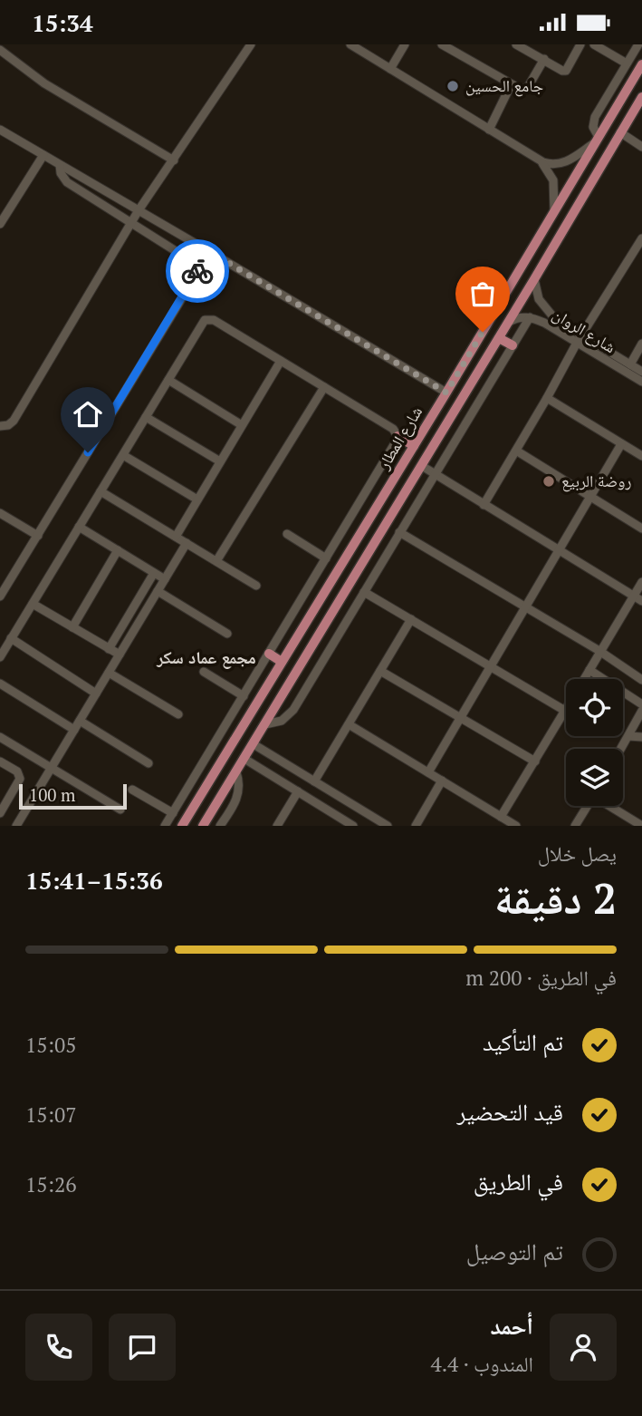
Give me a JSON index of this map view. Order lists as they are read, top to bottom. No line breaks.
{"streets":{"main road":["شارع المطار"],"street":["شارع الروان"]},"crossings":[["شارع الروان","شارع المطار"]],"districts":["مجمع عماد سكر"],"places":["جامع الحسين","روضة الربيع"],"scale_bar":"100 m","page":{"status":"15:34","scale":"100 m","heading":["2 دقيقة","يصل خلال","15:36–15:41"],"panel":["أحمد","المندوب · 4.4"],"bar":"في الطريق · 200 m","list":[["تم التأكيد","15:05"],["قيد التحضير","15:07"],["في الطريق","15:26"],"تم التوصيل"]}}
